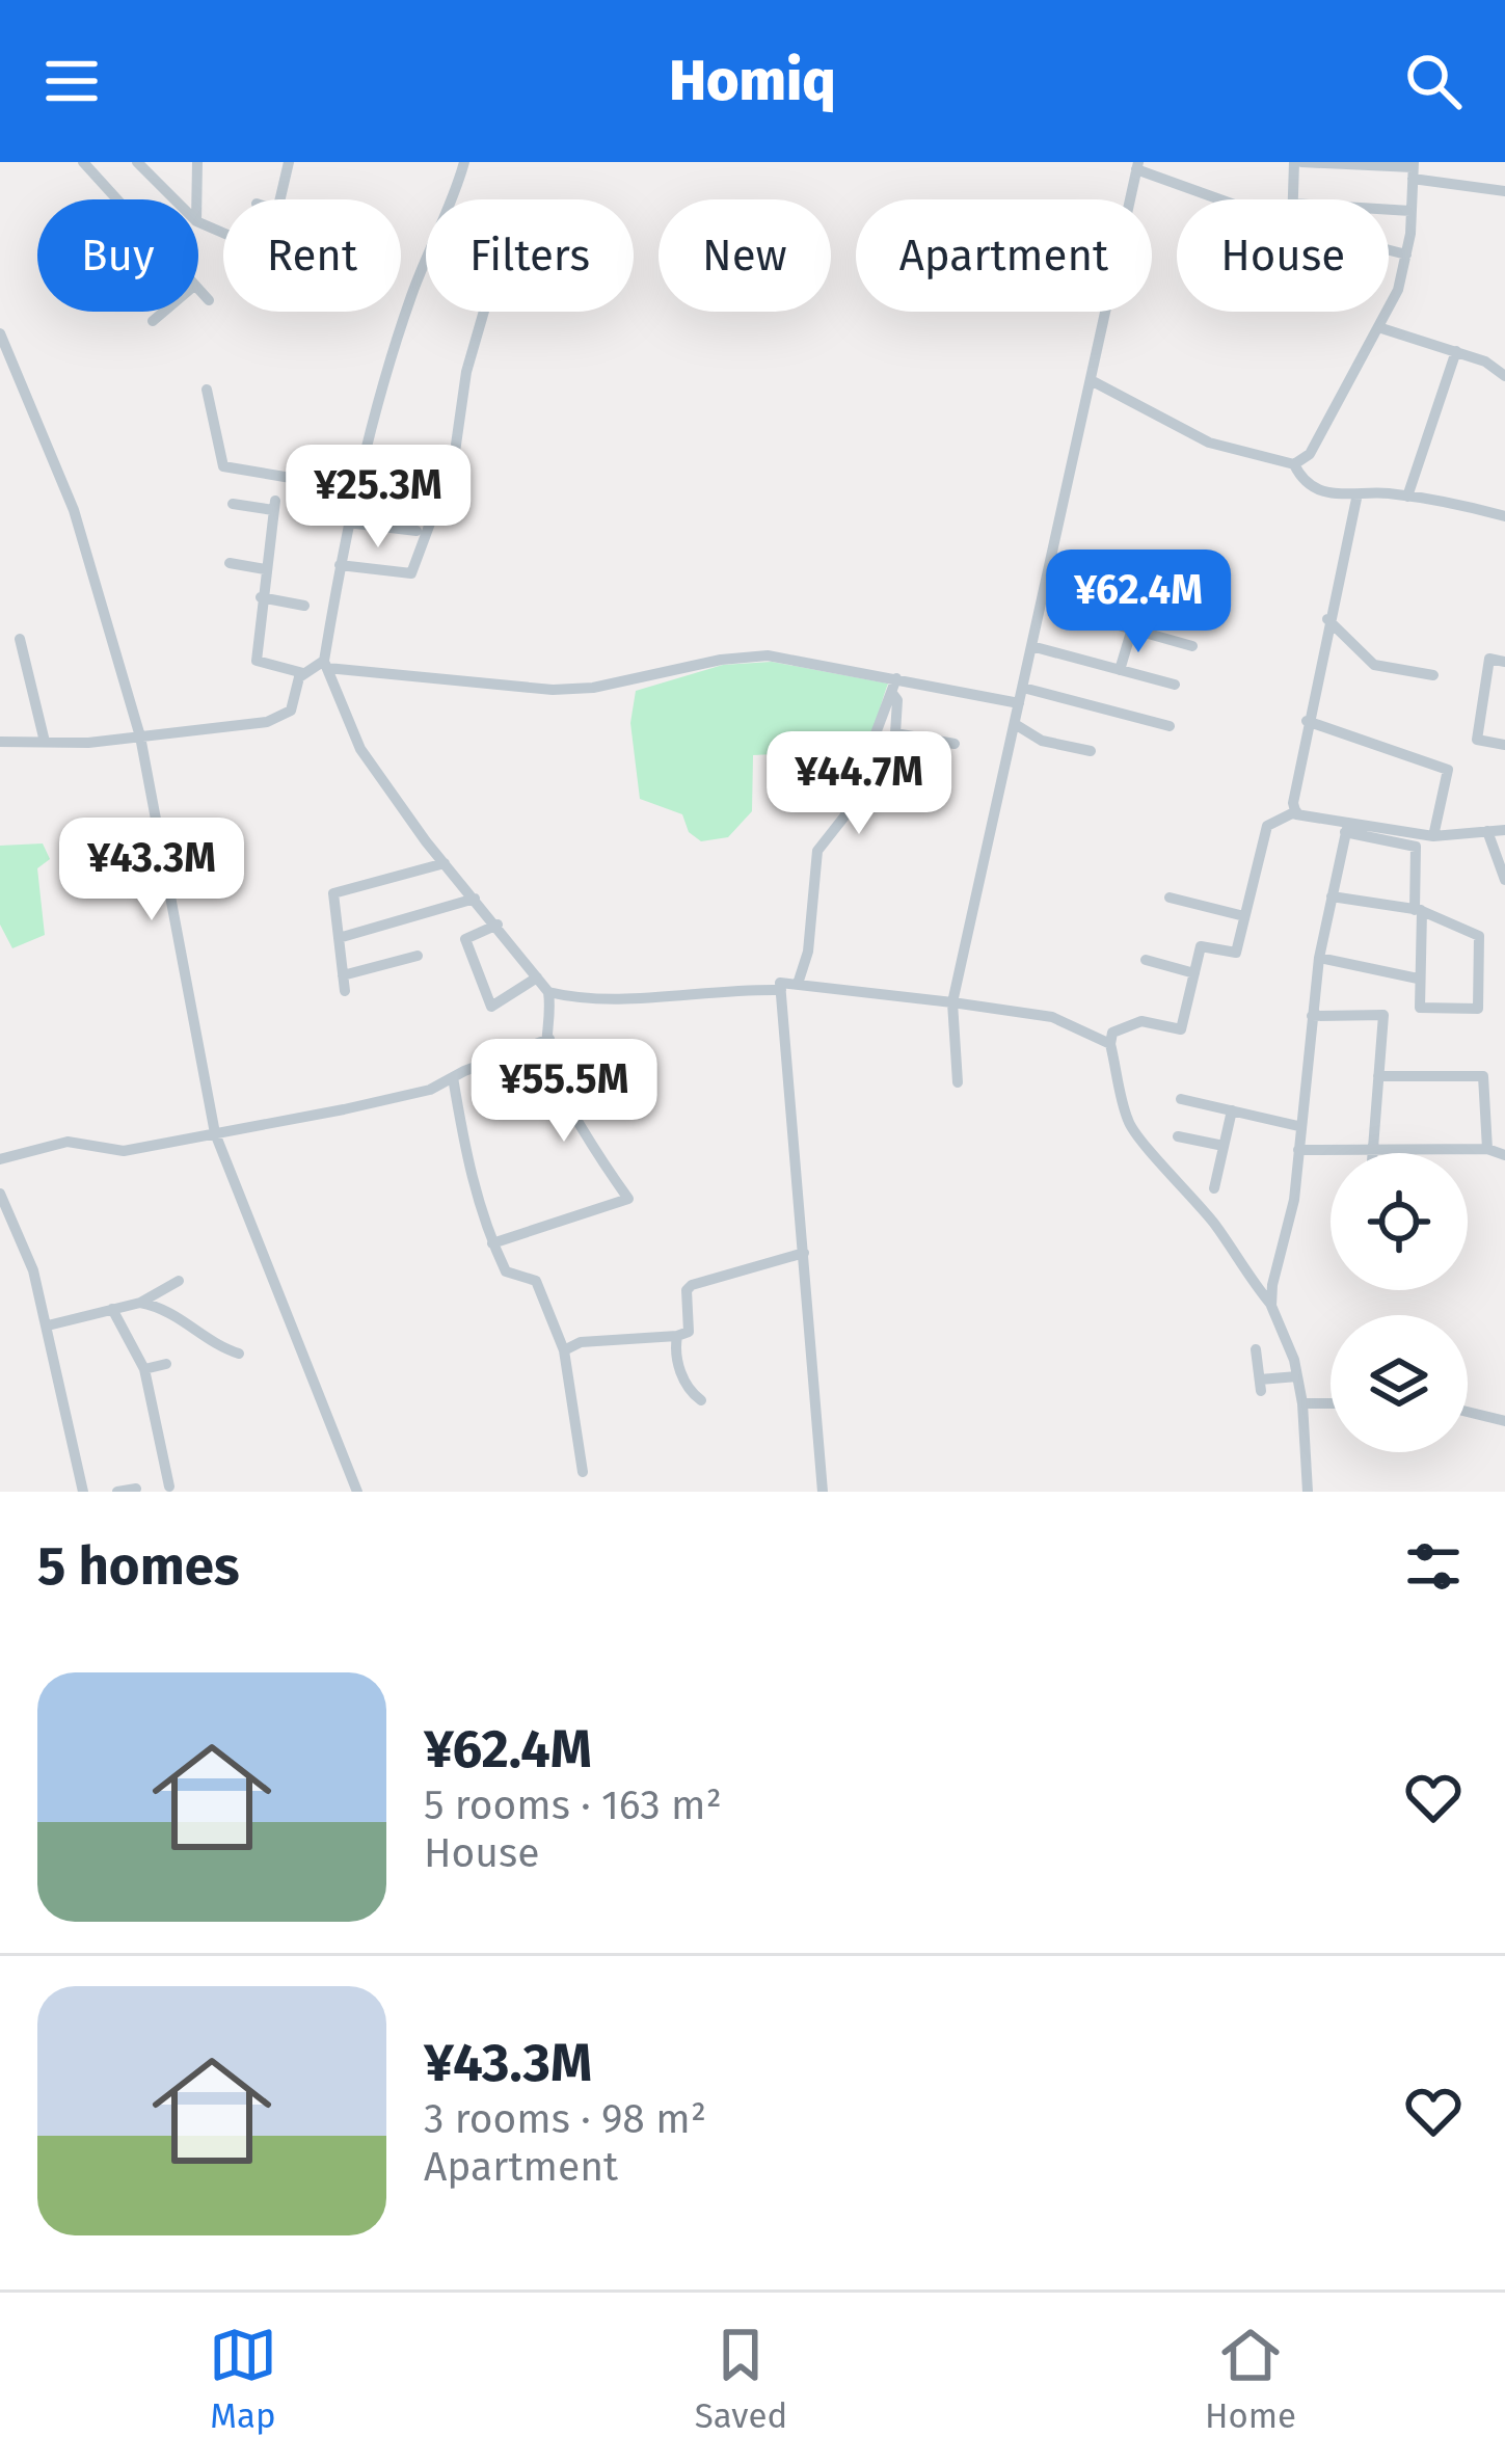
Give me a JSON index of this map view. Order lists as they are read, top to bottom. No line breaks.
{"page":{"header":"Homiq","chip":["Buy","Rent","Filters","New","Apartment","House"],"price":["¥25.3M","¥62.4M","¥44.7M","¥43.3M","¥55.5M"],"heading":"5 homes","list":[{"name":"¥62.4M","note":"5 rooms · 163 m² · House"},{"name":"¥43.3M","note":"3 rooms · 98 m² · Apartment"}],"tabs":["Map","Saved","Home"]}}
